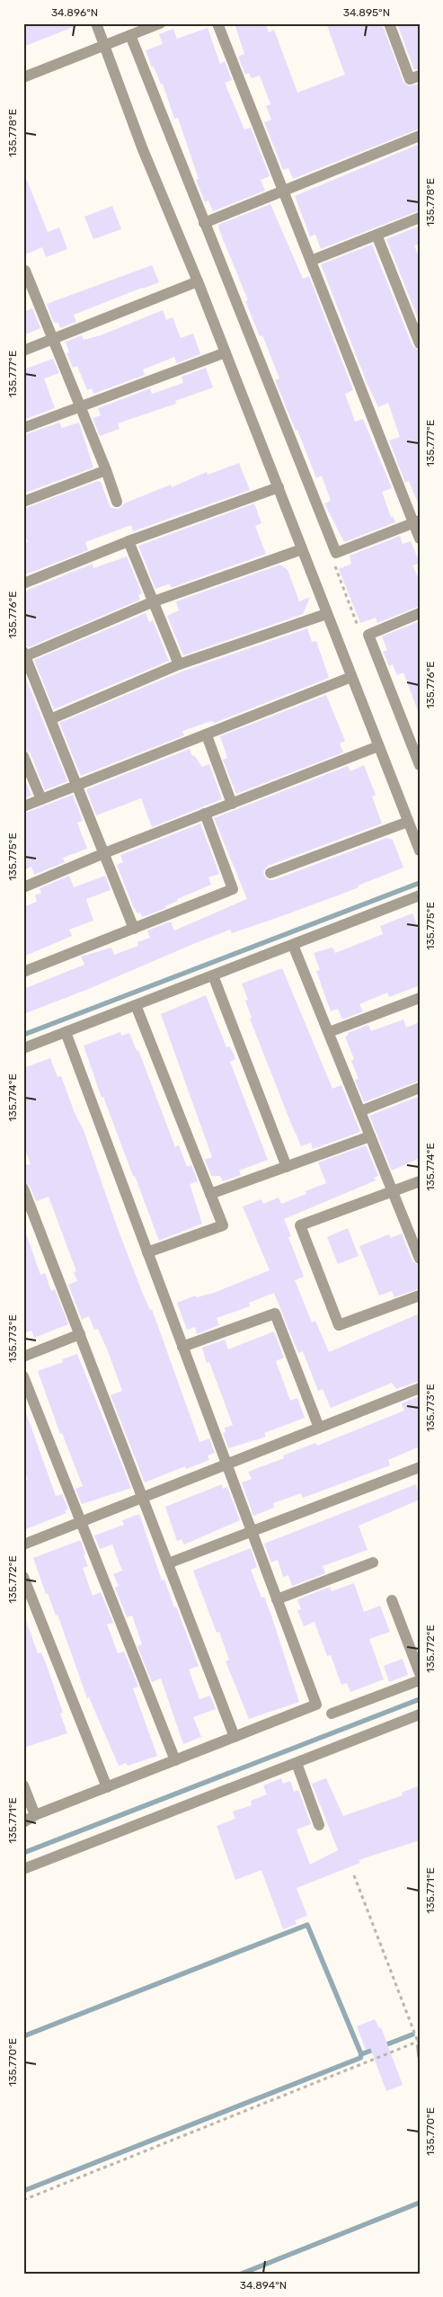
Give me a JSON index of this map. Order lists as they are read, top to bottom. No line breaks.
{"coordinates":["34.896°N","34.895°N","135.778°E","135.777°E","135.776°E","135.775°E","135.774°E","135.773°E","135.772°E","135.771°E","135.770°E","34.894°N"]}
